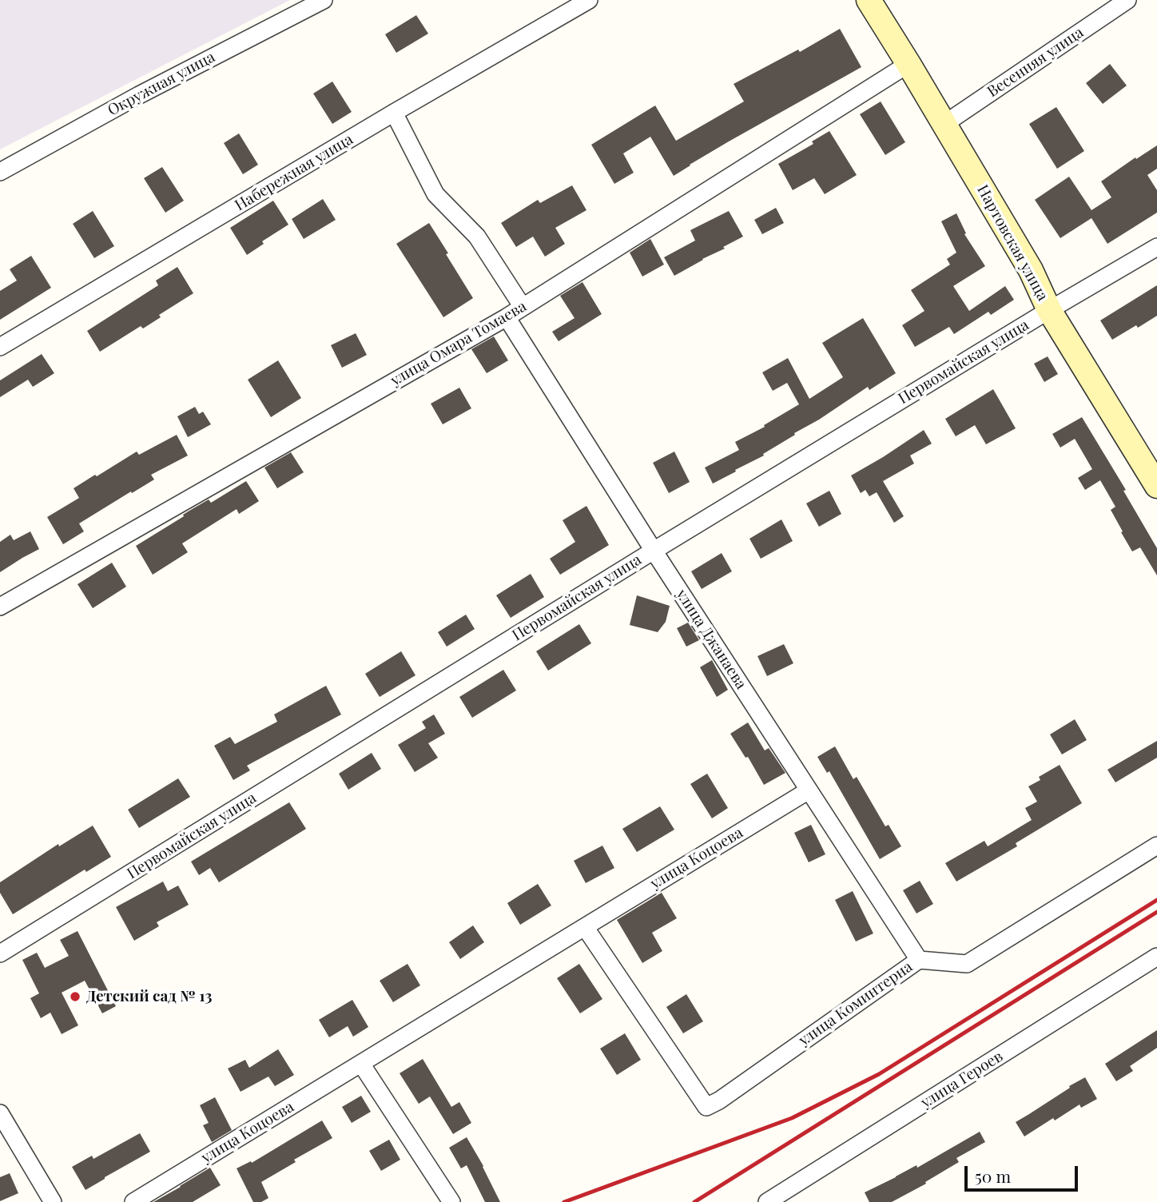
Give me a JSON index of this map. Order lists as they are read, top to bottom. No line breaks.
{"streets":{"street":["Весенняя улица","Окружная улица","Набережная улица","Нартовская улица","улица Омара Томаева","Первомайская улица","улица Джанаева","улица Коцоева","улица Коминтерна","улица Героев"]},"crossings":[["Весенняя улица","Нартовская улица"],["Нартовская улица","улица Омара Томаева"],["Нартовская улица","Первомайская улица"],["улица Омара Томаева","улица Джанаева"],["Первомайская улица","улица Джанаева"],["улица Джанаева","улица Коцоева"],["улица Джанаева","улица Коминтерна"],["улица Коцоева","улица Коминтерна"]],"places":["Детский сад № 13"],"scale_bar":"50 m"}
